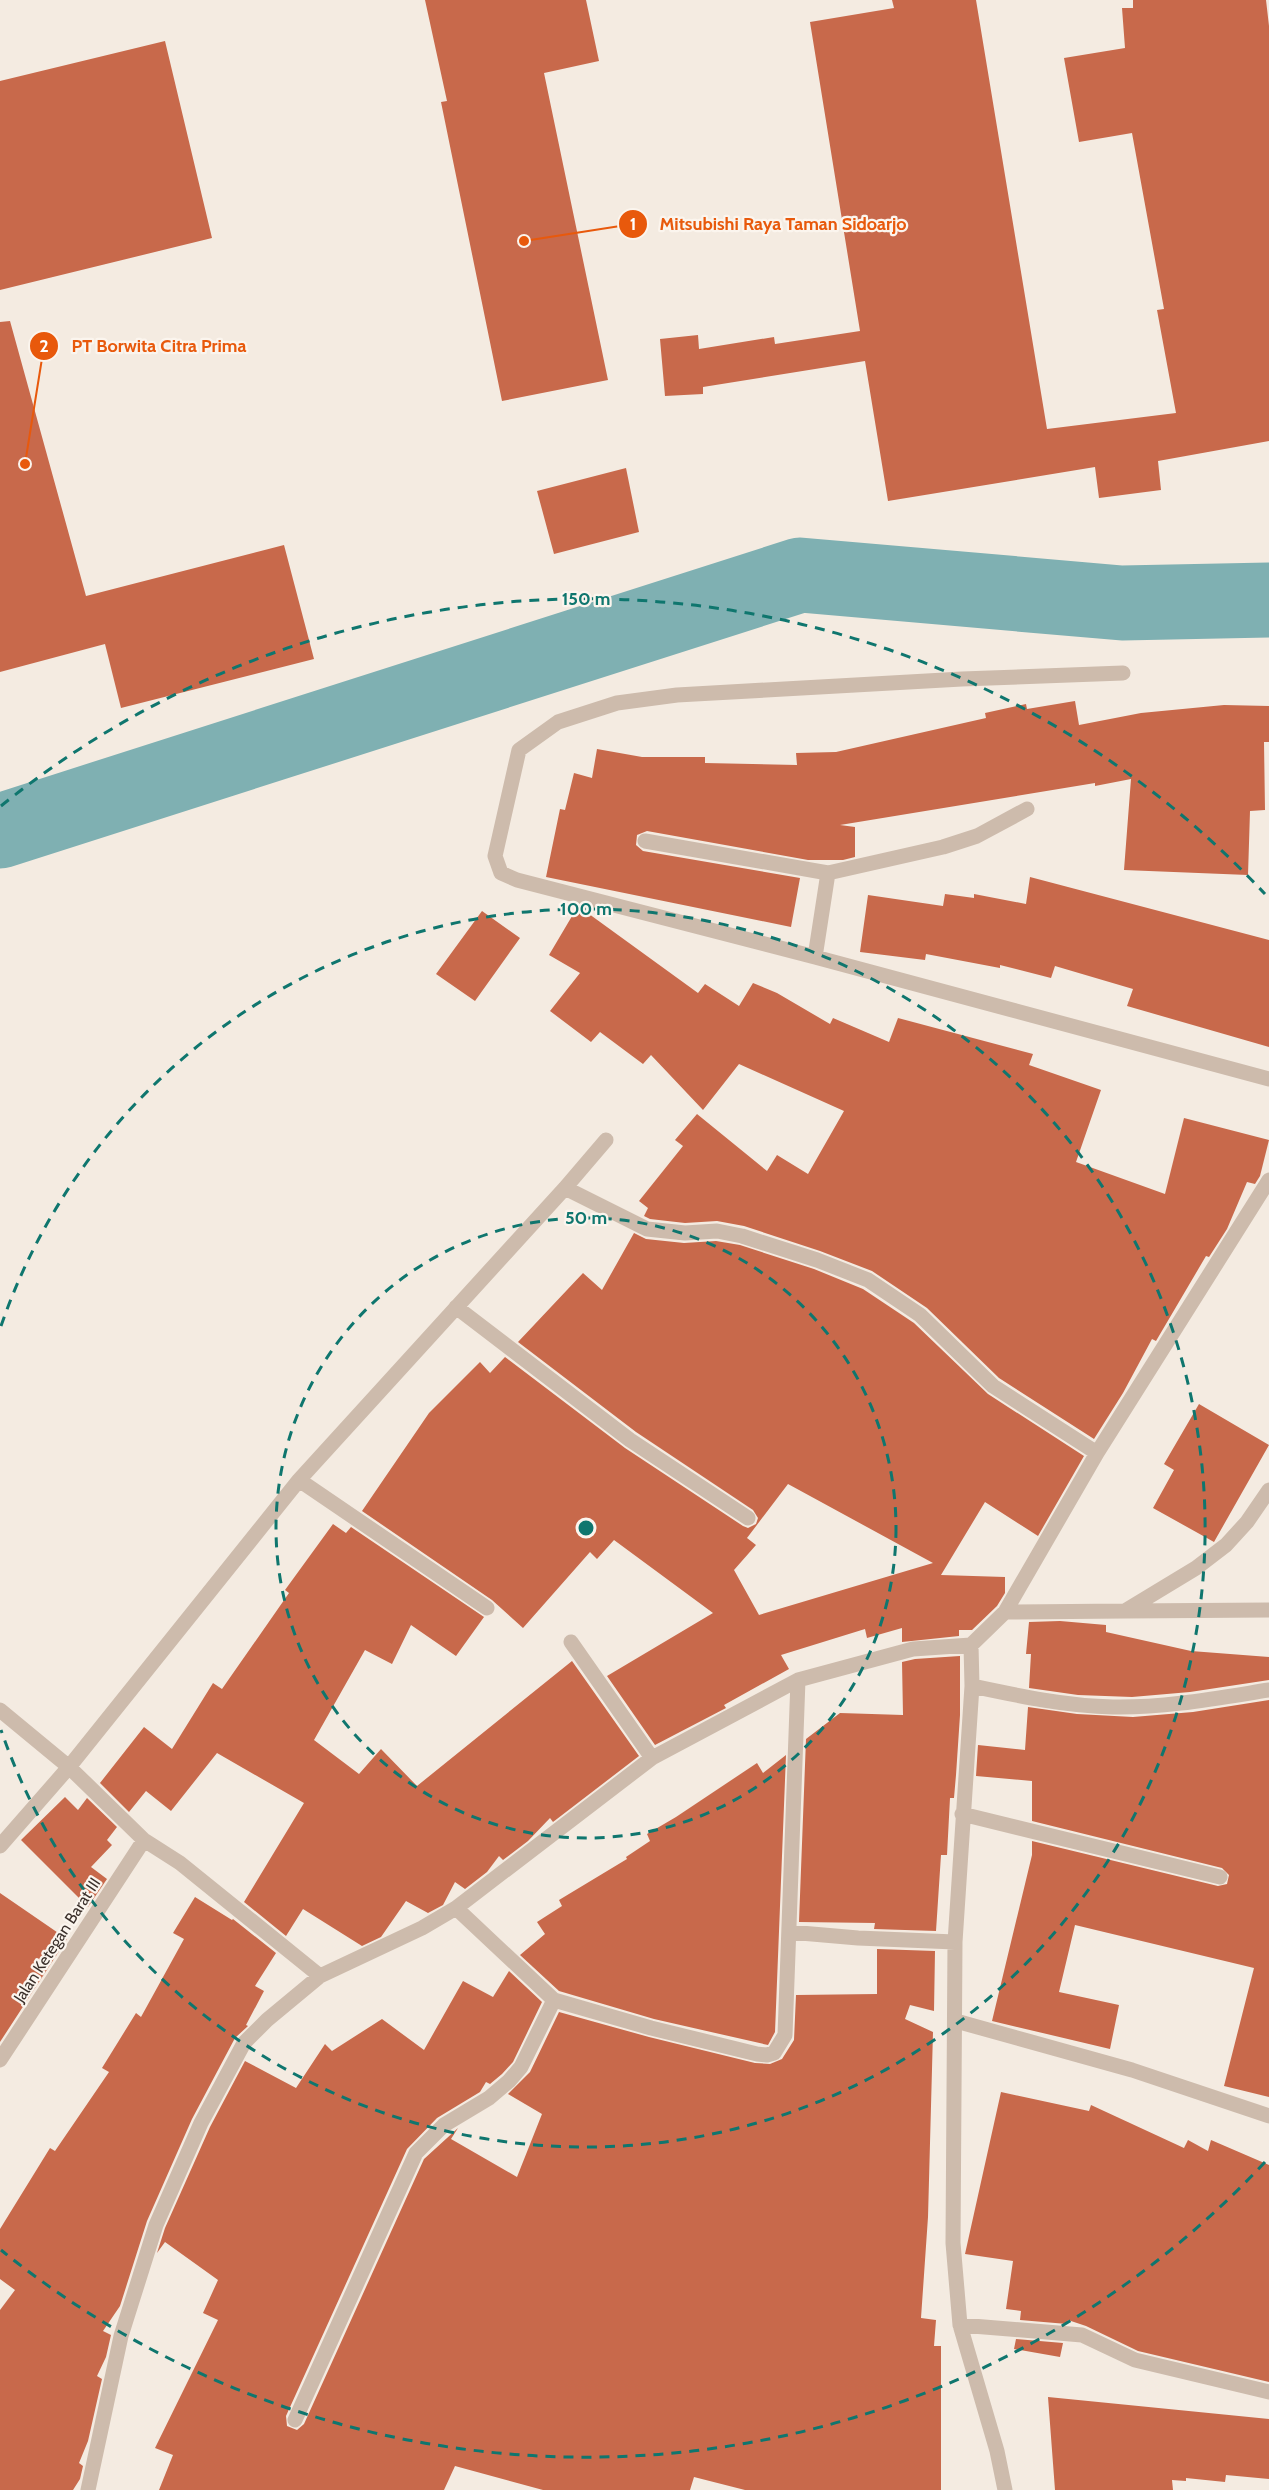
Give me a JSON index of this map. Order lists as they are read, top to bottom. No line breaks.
{"streets":{"street":["Jalan Ketegan Barat III"]},"places":["Mitsubishi Raya Taman Sidoarjo","PT Borwita Citra Prima"],"rings":["150 m","100 m","50 m"]}
